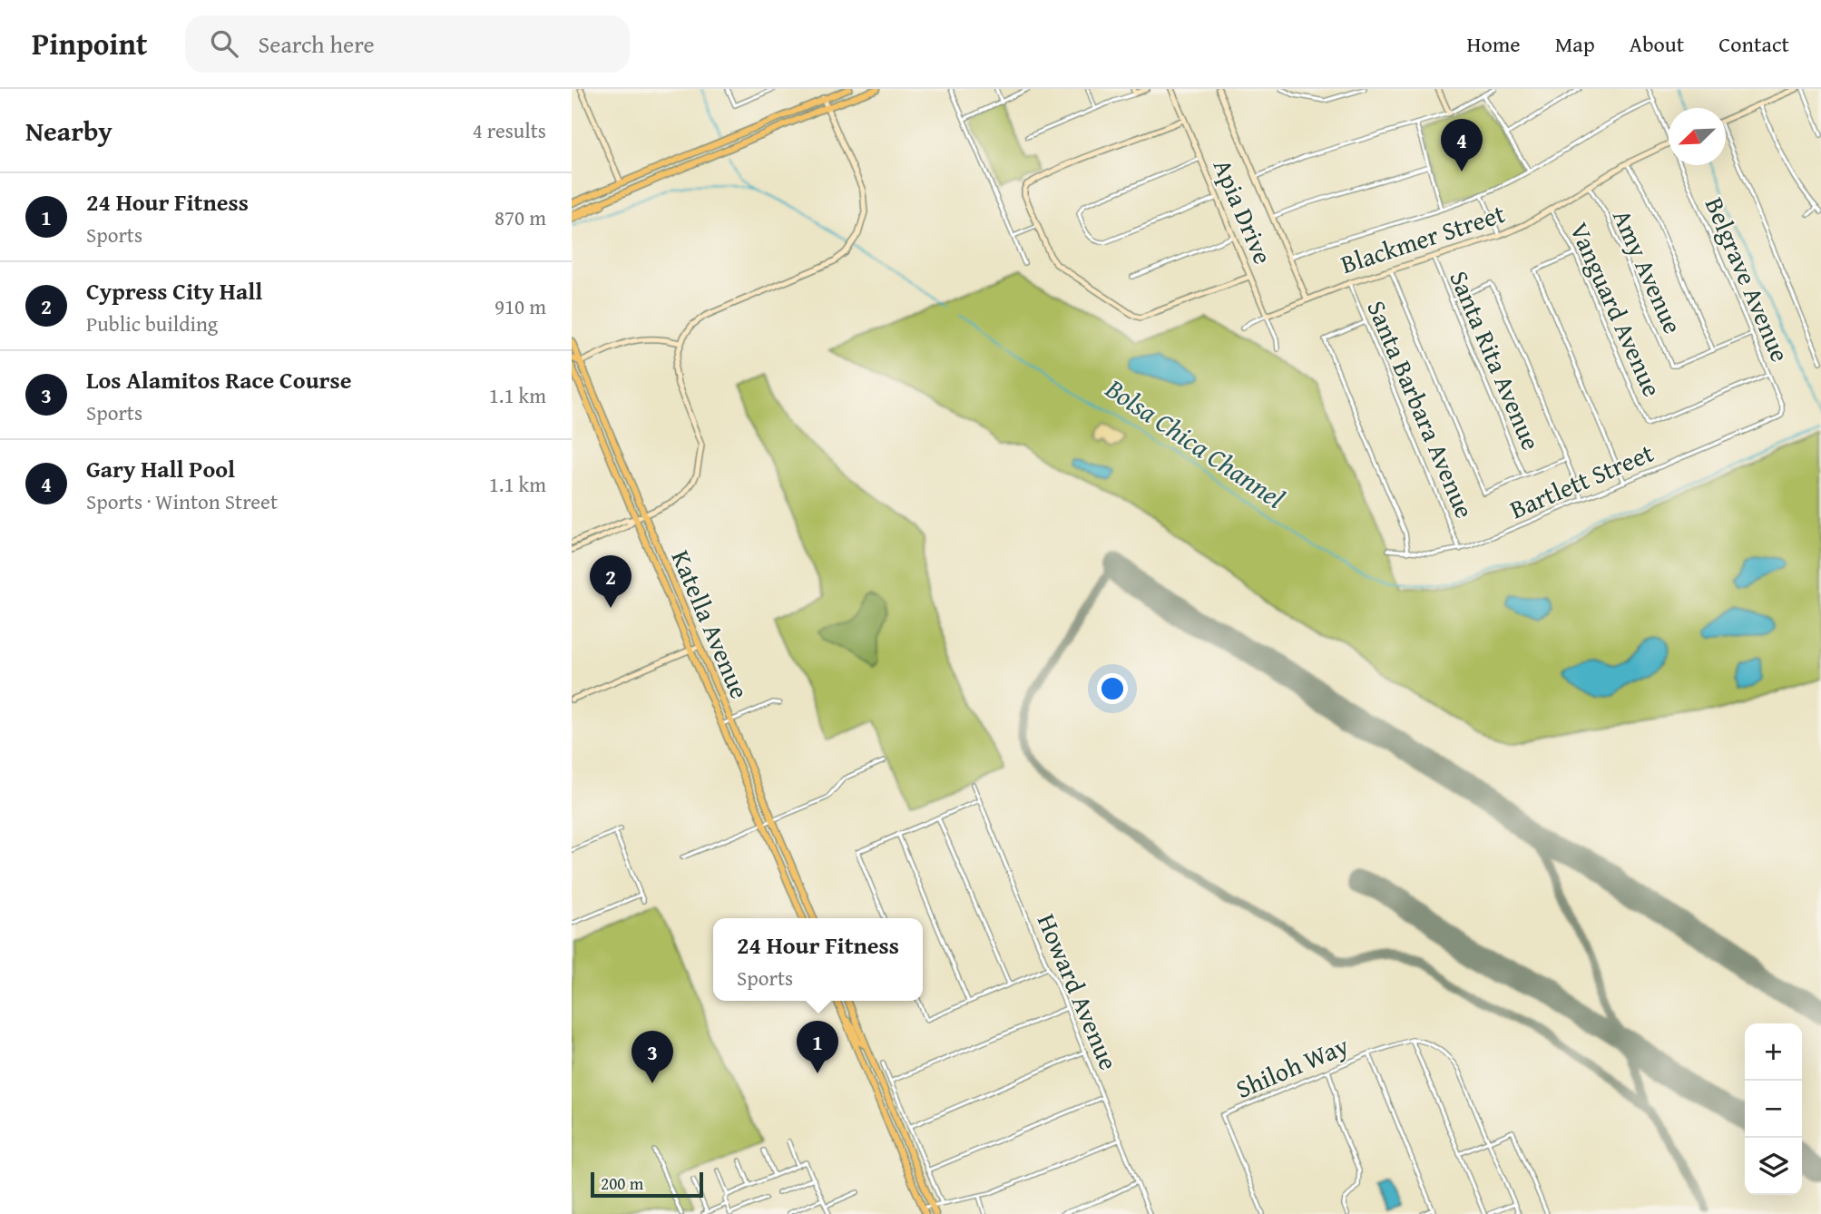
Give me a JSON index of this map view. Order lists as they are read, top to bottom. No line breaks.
{"streets":{"main road":["Katella Avenue"],"street":["Apia Drive","Blackmer Street","Amy Avenue","Belgrave Avenue","Vanguard Avenue","Santa Rita Avenue","Santa Barbara Avenue","Bartlett Street","Howard Avenue","Shiloh Way"]},"crossings":[["Apia Drive","Blackmer Street"],["Blackmer Street","Amy Avenue"],["Blackmer Street","Vanguard Avenue"],["Blackmer Street","Santa Rita Avenue"],["Blackmer Street","Santa Barbara Avenue"],["Belgrave Avenue","Vanguard Avenue"],["Belgrave Avenue","Bartlett Street"],["Santa Barbara Avenue","Bartlett Street"]],"water":["Bolsa Chica Channel"],"scale_bar":"200 m","north":"bottom left","page":{"header":"Pinpoint","search":"Search here","nav":["Home","Map","About","Contact"],"heading":["Nearby","4 results"],"pins":["4","2","1","3"],"list":[{"mark":"1","name":"24 Hour Fitness","note":"Sports","value":"870 m"},{"mark":"2","name":"Cypress City Hall","note":"Public building","value":"910 m"},{"mark":"3","name":"Los Alamitos Race Course","note":"Sports","value":"1.1 km"},{"mark":"4","name":"Gary Hall Pool","note":"Sports · Winton Street","value":"1.1 km"}],"popup":["24 Hour Fitness","Sports"],"map_buttons":["+","−"],"scale":"200 m"}}
